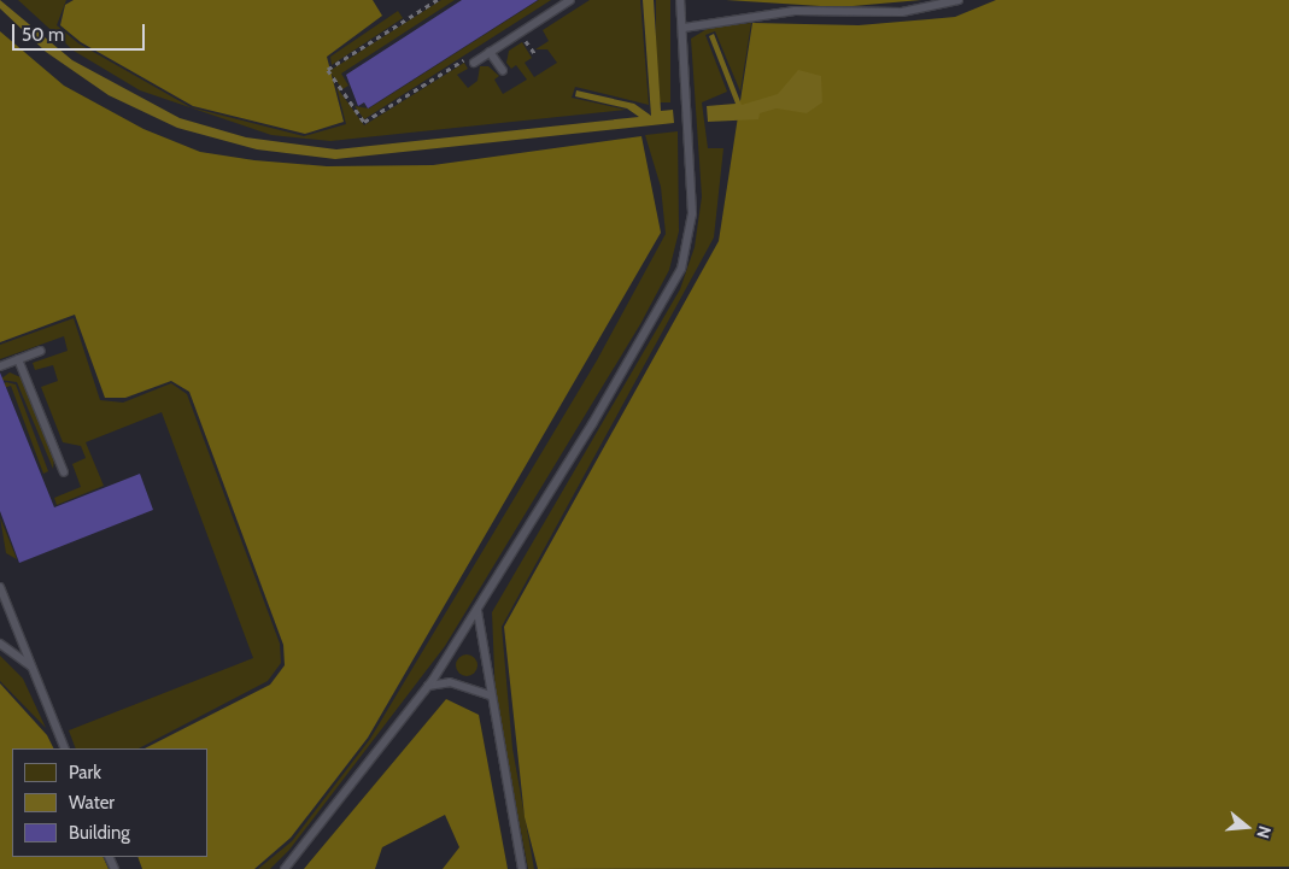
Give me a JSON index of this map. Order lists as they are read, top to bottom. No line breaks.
{"legend":["Park","Water","Building"],"scale_bar":"50 m","north":"right"}
